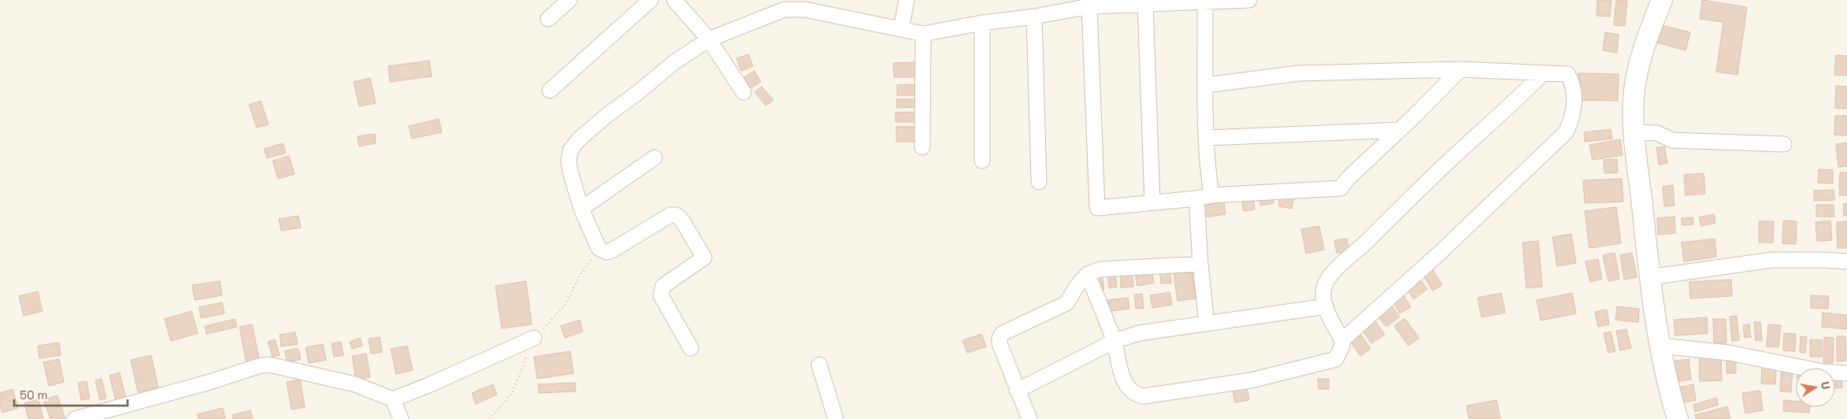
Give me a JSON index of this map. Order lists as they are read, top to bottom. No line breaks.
{"scale_bar":"50 m","north":"right"}
